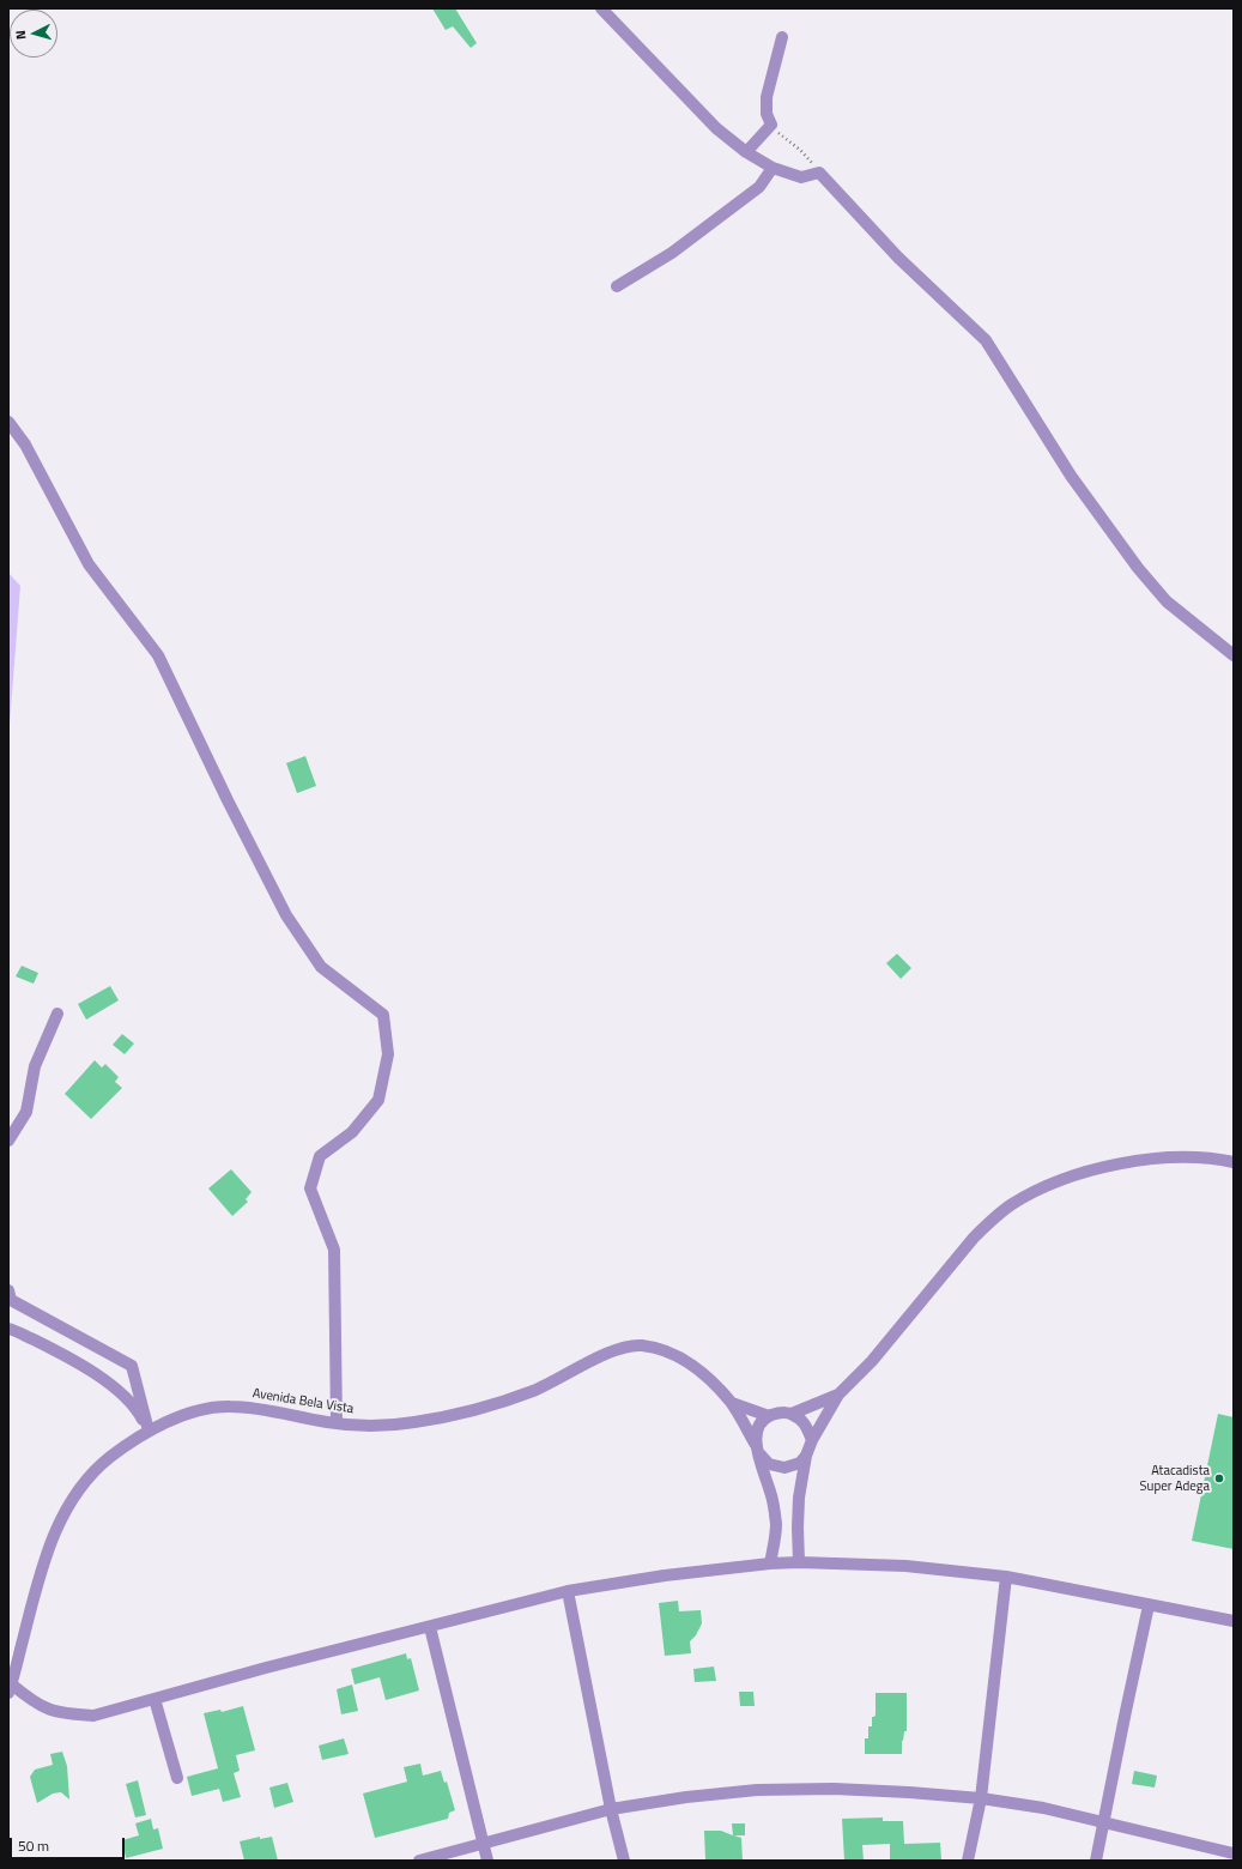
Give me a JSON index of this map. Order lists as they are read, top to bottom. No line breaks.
{"streets":{"street":["Avenida Bela Vista"]},"places":["Atacadista Super Adega"],"scale_bar":"50 m","north":"left"}
